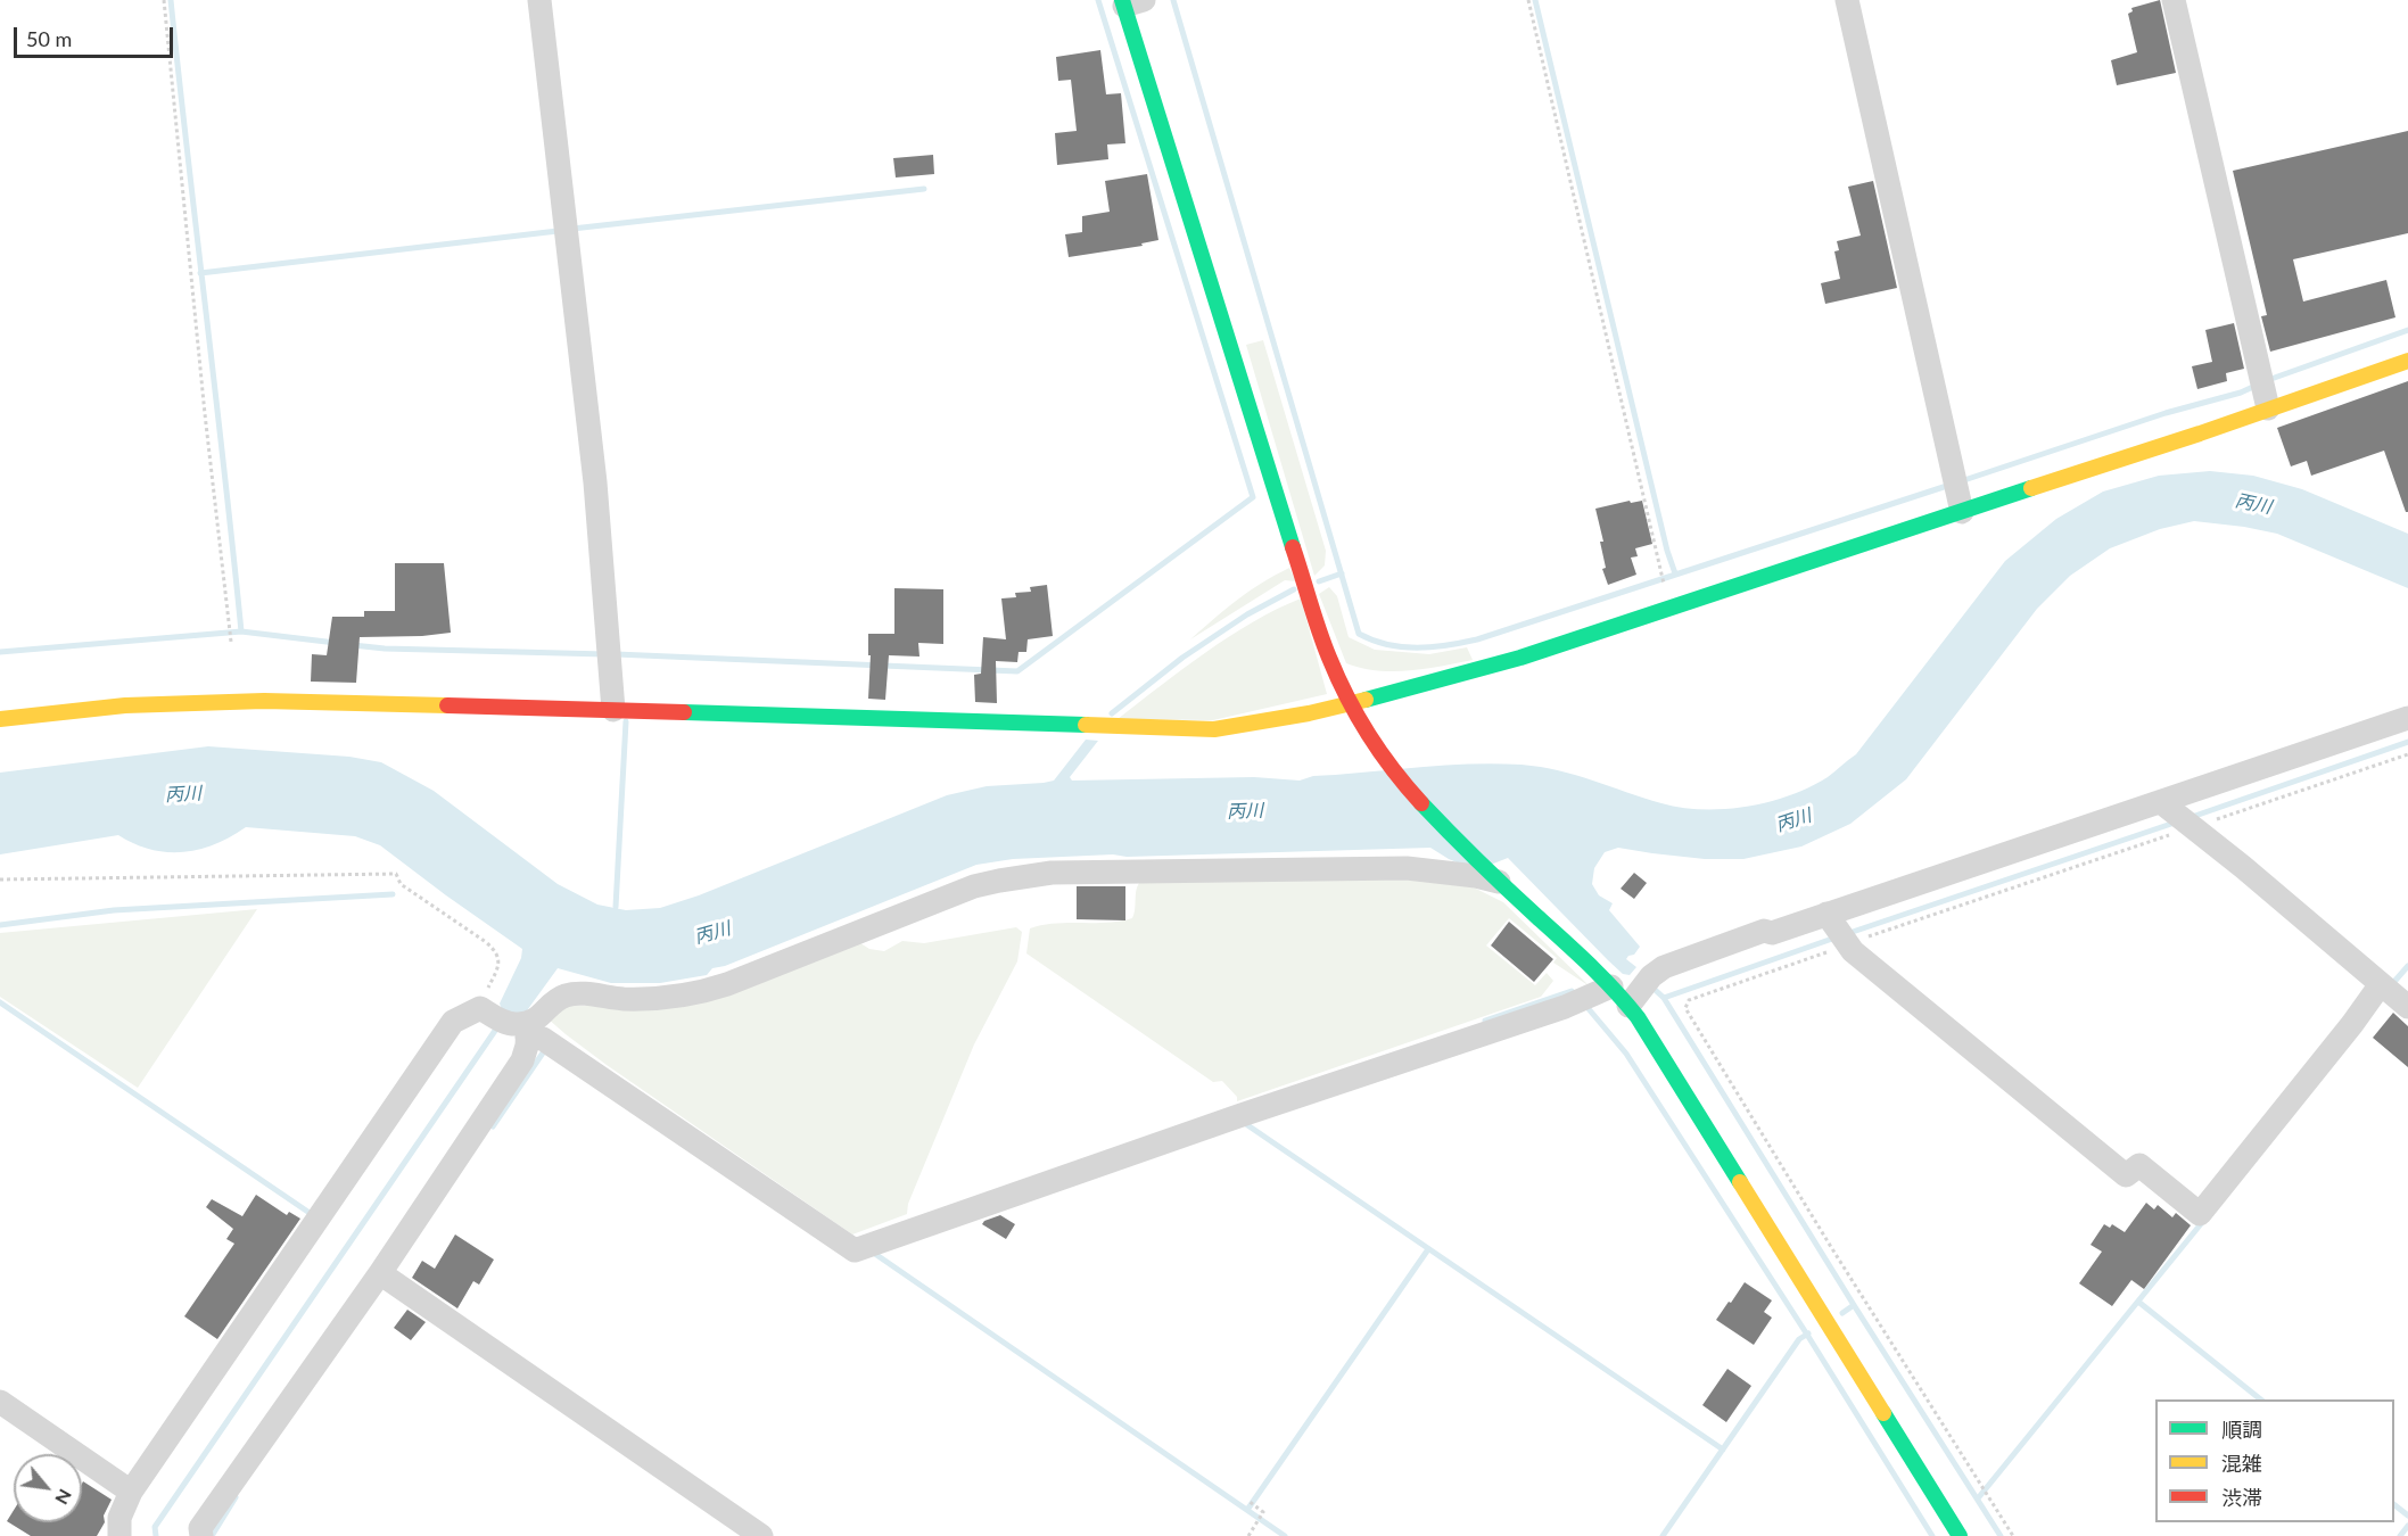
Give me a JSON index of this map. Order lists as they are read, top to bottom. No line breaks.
{"water":["丙川"],"legend":["順調","混雑","渋滞"],"scale_bar":"50 m","north":"bottom right"}
